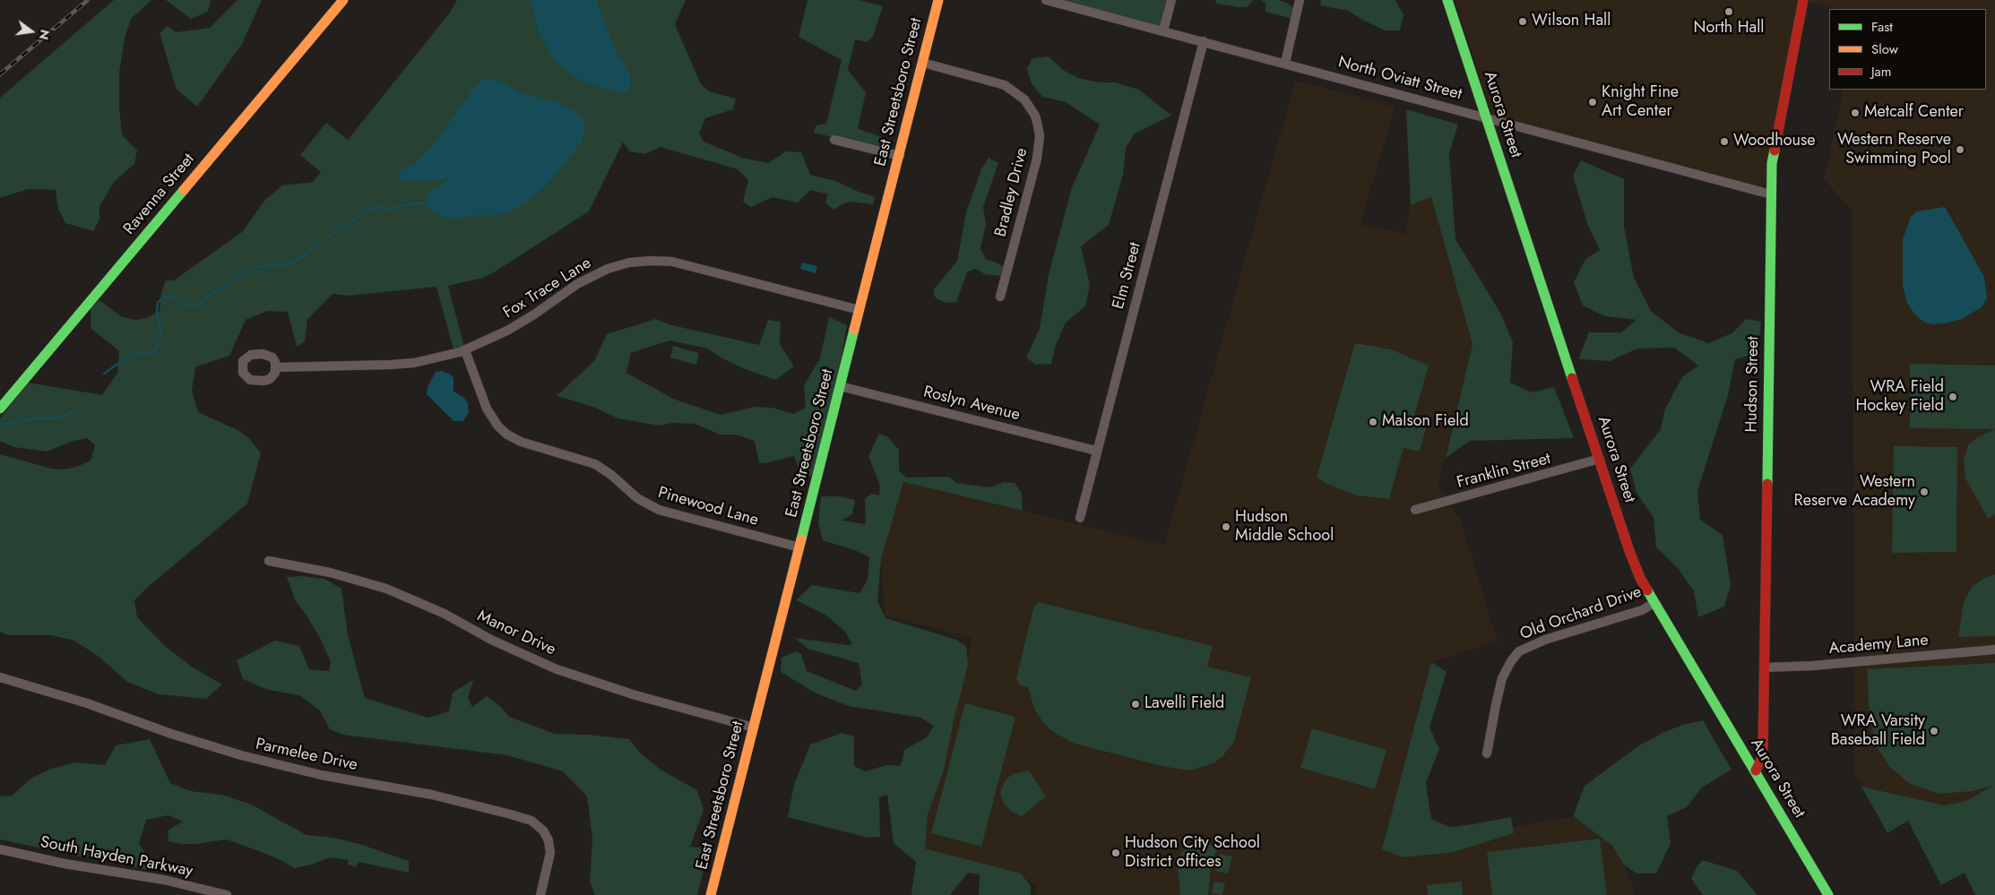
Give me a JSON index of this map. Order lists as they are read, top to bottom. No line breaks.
{"streets":{"street":["North Oviatt Street","East Streetsboro Street","Aurora Street","Bradley Drive","Ravenna Street","Elm Street","Fox Trace Lane","Hudson Street","Roslyn Avenue","Franklin Street","Pinewood Lane","Old Orchard Drive","Manor Drive","Academy Lane","Parmelee Drive","South Hayden Parkway"]},"crossings":[["North Oviatt Street","Aurora Street"],["North Oviatt Street","Elm Street"],["North Oviatt Street","Hudson Street"],["East Streetsboro Street","Bradley Drive"],["East Streetsboro Street","Fox Trace Lane"],["East Streetsboro Street","Roslyn Avenue"],["East Streetsboro Street","Pinewood Lane"],["East Streetsboro Street","Manor Drive"],["Aurora Street","Hudson Street"],["Aurora Street","Franklin Street"],["Aurora Street","Old Orchard Drive"],["Elm Street","Roslyn Avenue"],["Fox Trace Lane","Pinewood Lane"],["Hudson Street","Academy Lane"]],"places":["North Hall","Wilson Hall","Knight Fine Art Center","Metcalf Center","Woodhouse","Western Reserve Swimming Pool","WRA Field Hockey Field","Malson Field","Western Reserve Academy","Hudson Middle School","Lavelli Field","WRA Varsity Baseball Field","Hudson City School District offices"],"legend":["Fast","Slow","Jam"],"north":"right"}
